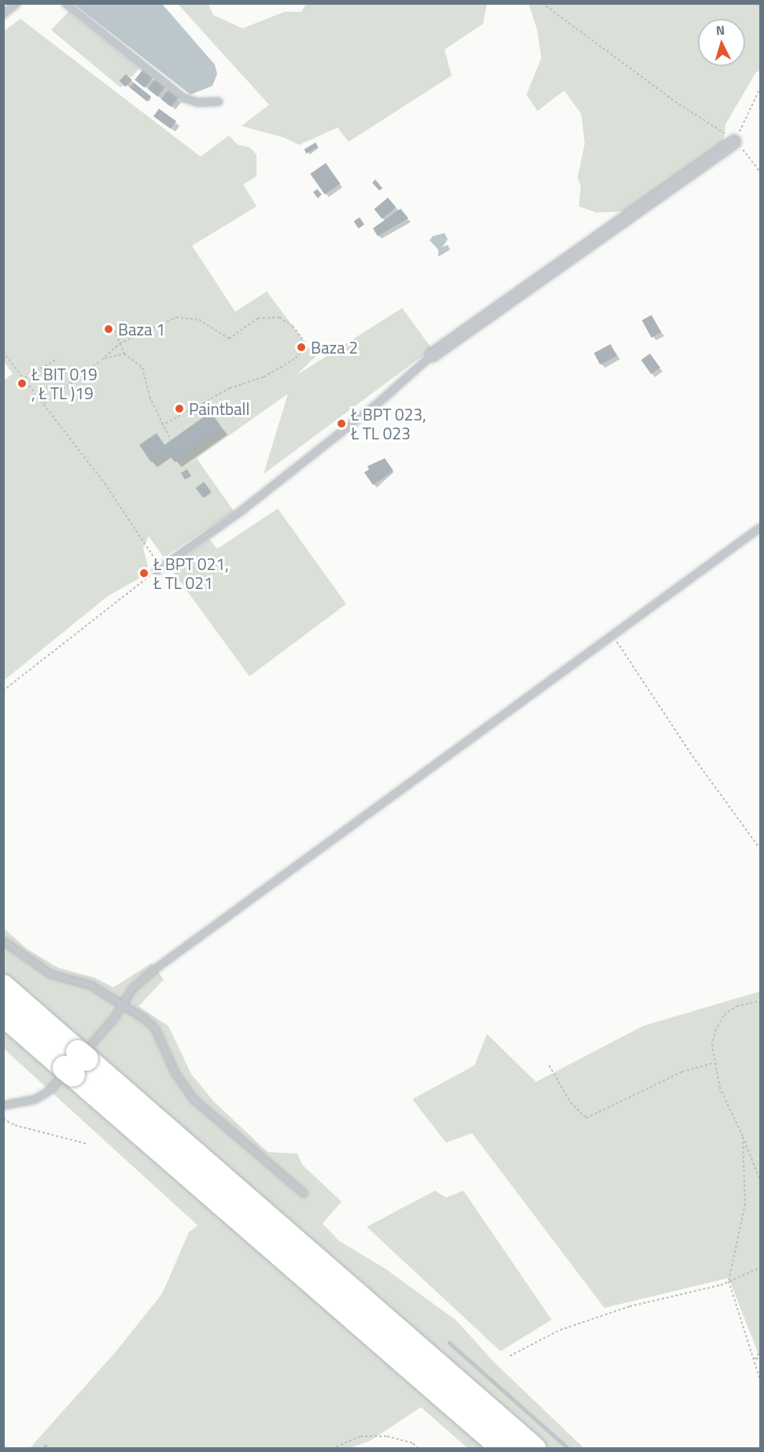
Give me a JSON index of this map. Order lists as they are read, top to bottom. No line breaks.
{"places":["Baza 1","Baza 2","Ł BIT 019 , Ł TL )19","Paintball","Ł BPT 023, Ł TL 023","Ł BPT 021, Ł TL 021"],"north":"top"}
